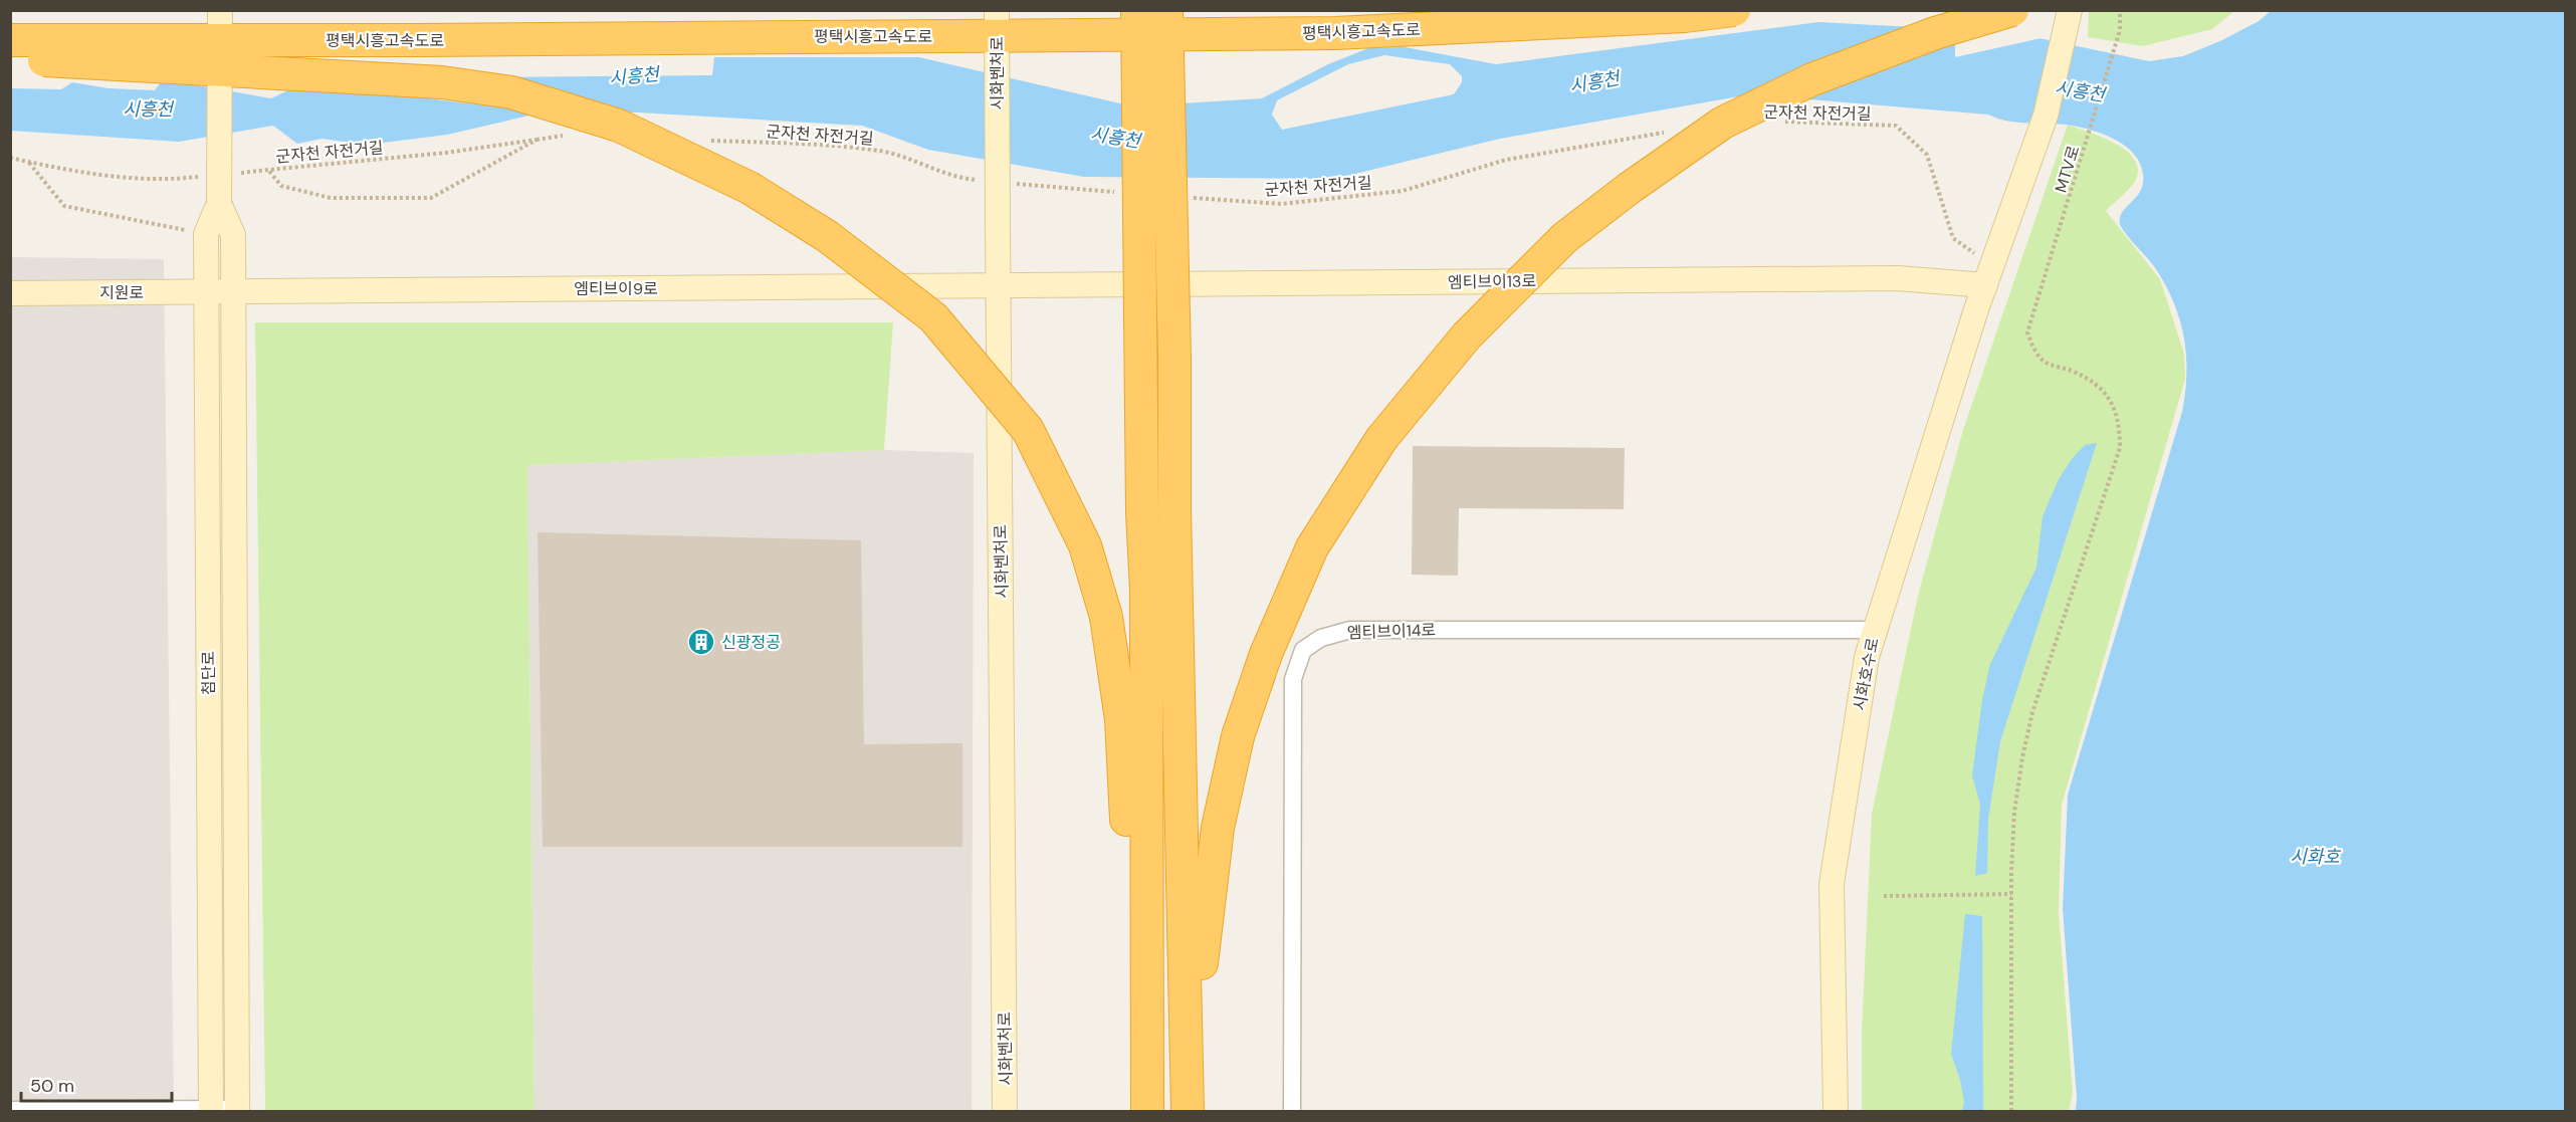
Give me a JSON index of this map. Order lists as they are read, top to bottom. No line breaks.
{"streets":{"highway":["평택시흥고속도로"],"main road":["시화벤처로","엠티브이13로","엠티브이9로","지원로","첨단로","시화호수로"],"street":["엠티브이14로"],"path":["군자천 자전거길","MTV로"]},"crossings":[["시화벤처로","엠티브이13로"],["시화벤처로","엠티브이9로"],["엠티브이13로","엠티브이9로"],["엠티브이13로","시화호수로"],["엠티브이9로","지원로"],["엠티브이9로","첨단로"],["지원로","첨단로"],["엠티브이14로","시화호수로"]],"water":["시흥천","시화호"],"places":{"building":["신광정공"]},"scale_bar":"50 m"}
